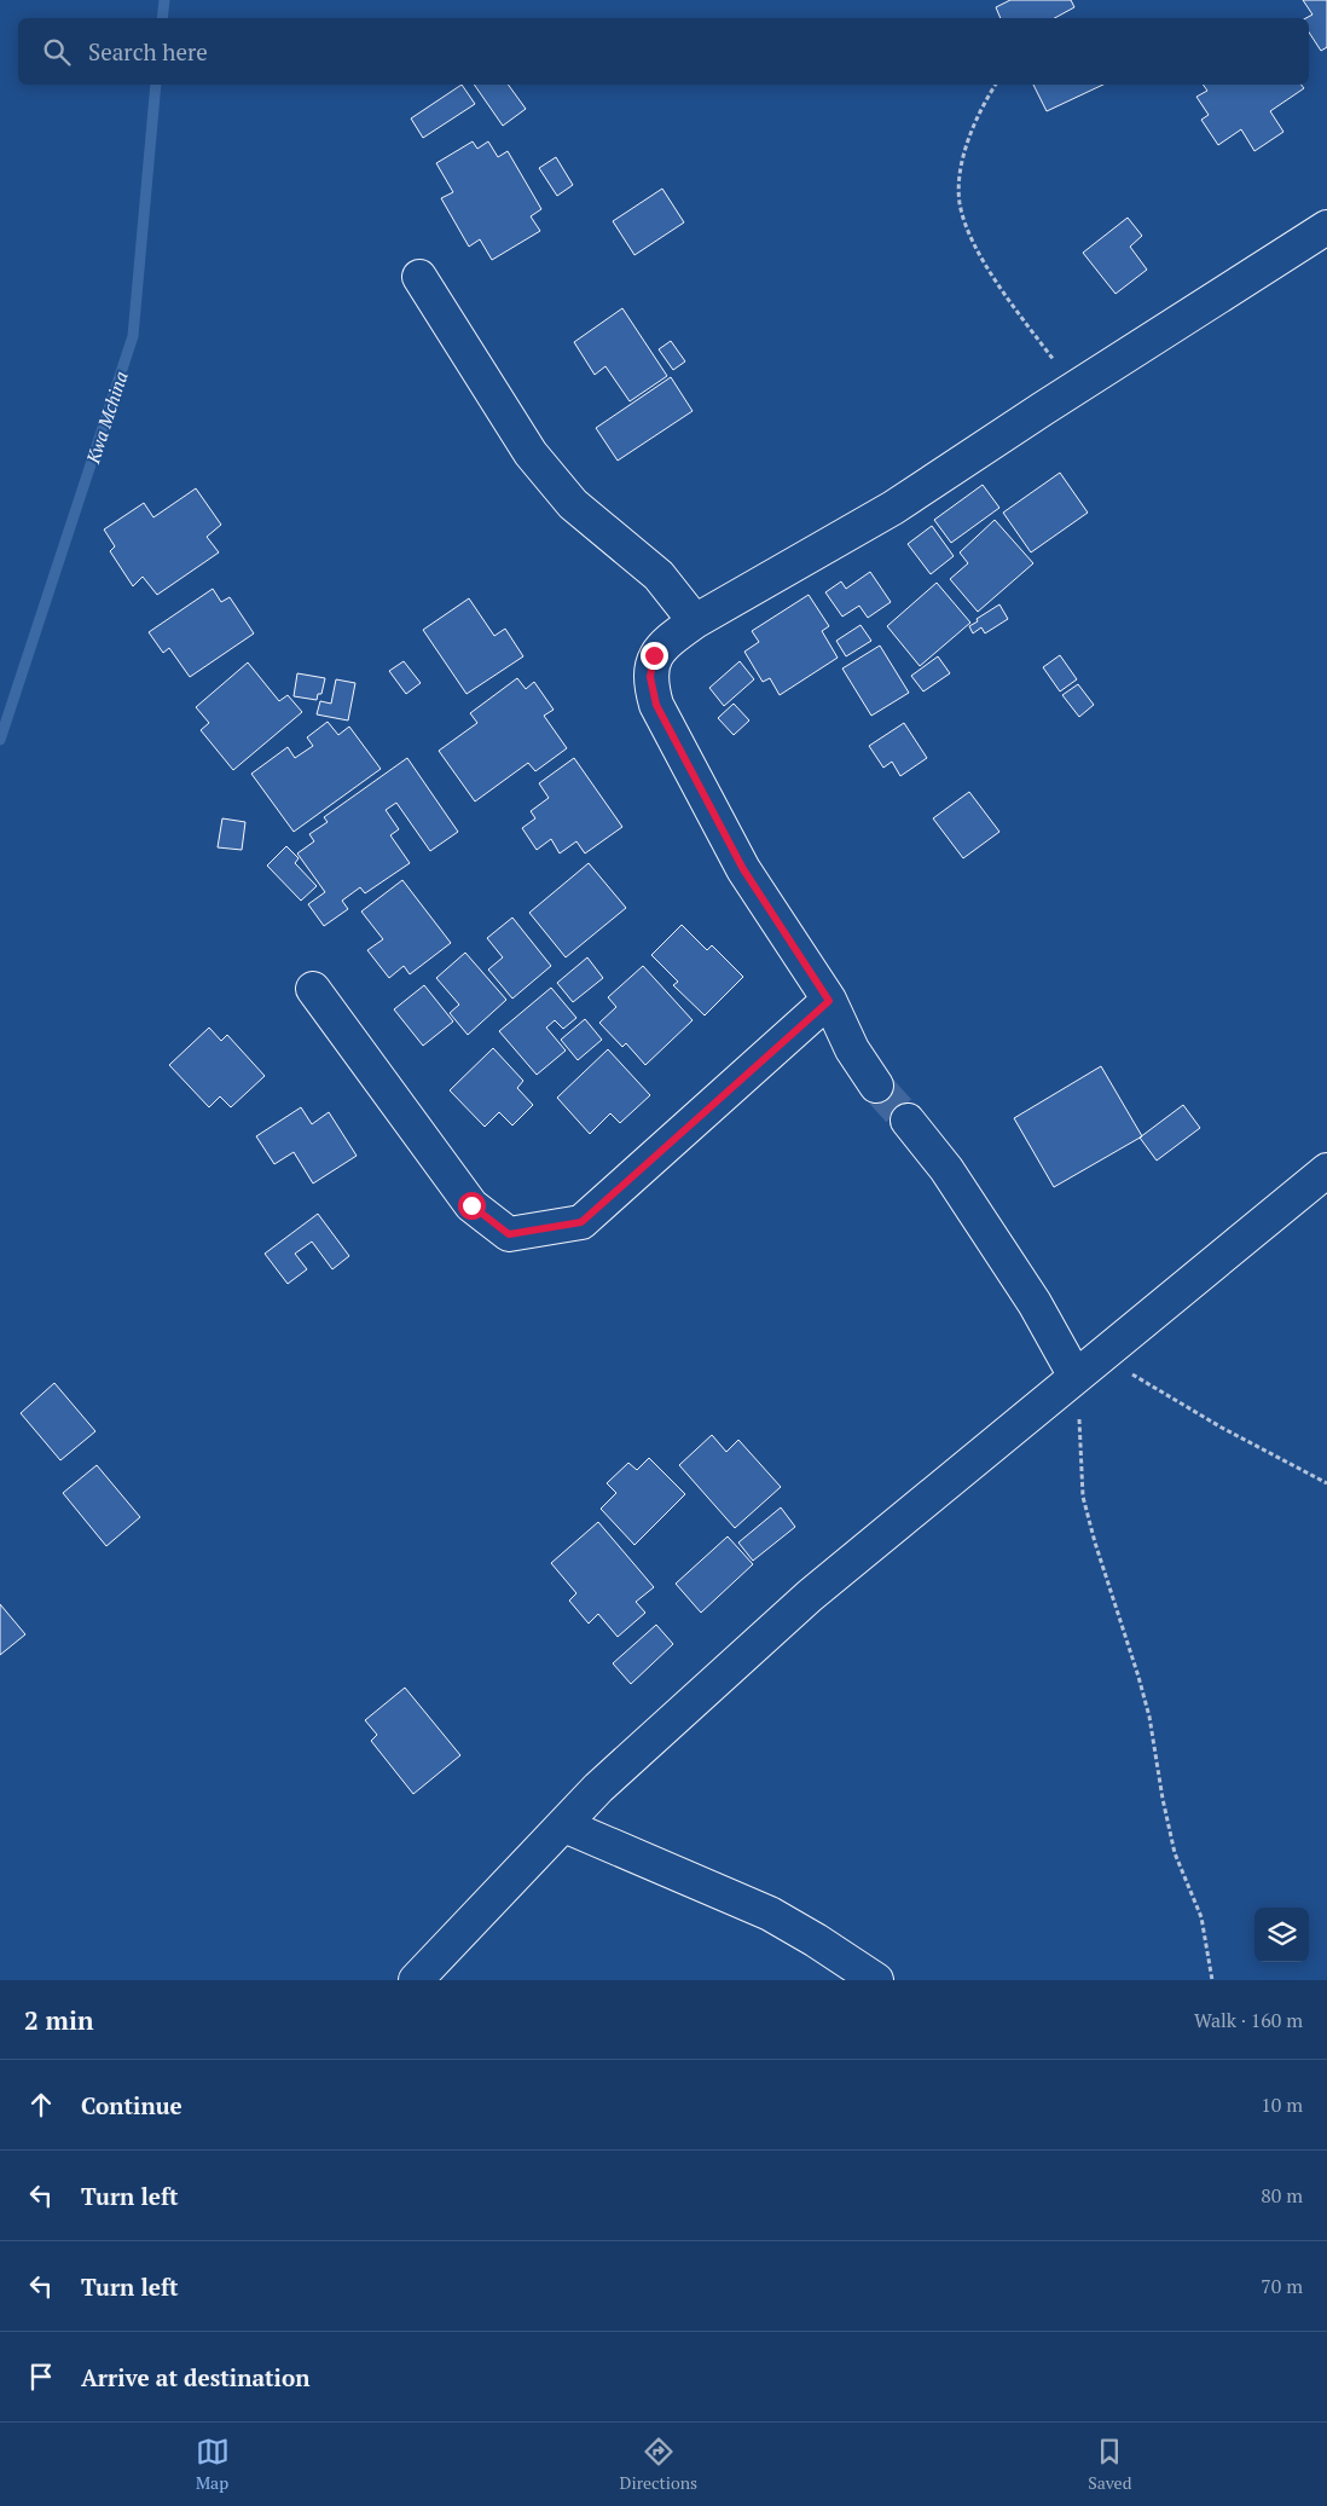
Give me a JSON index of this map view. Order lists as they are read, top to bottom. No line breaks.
{"water":["Kwa Mchina"],"page":{"search":"Search here","heading":["2 min","Walk · 160 m"],"list":[["Continue","10 m"],["Turn left","80 m"],["Turn left","70 m"],"Arrive at destination"],"nav":["Map","Directions","Saved"]}}
